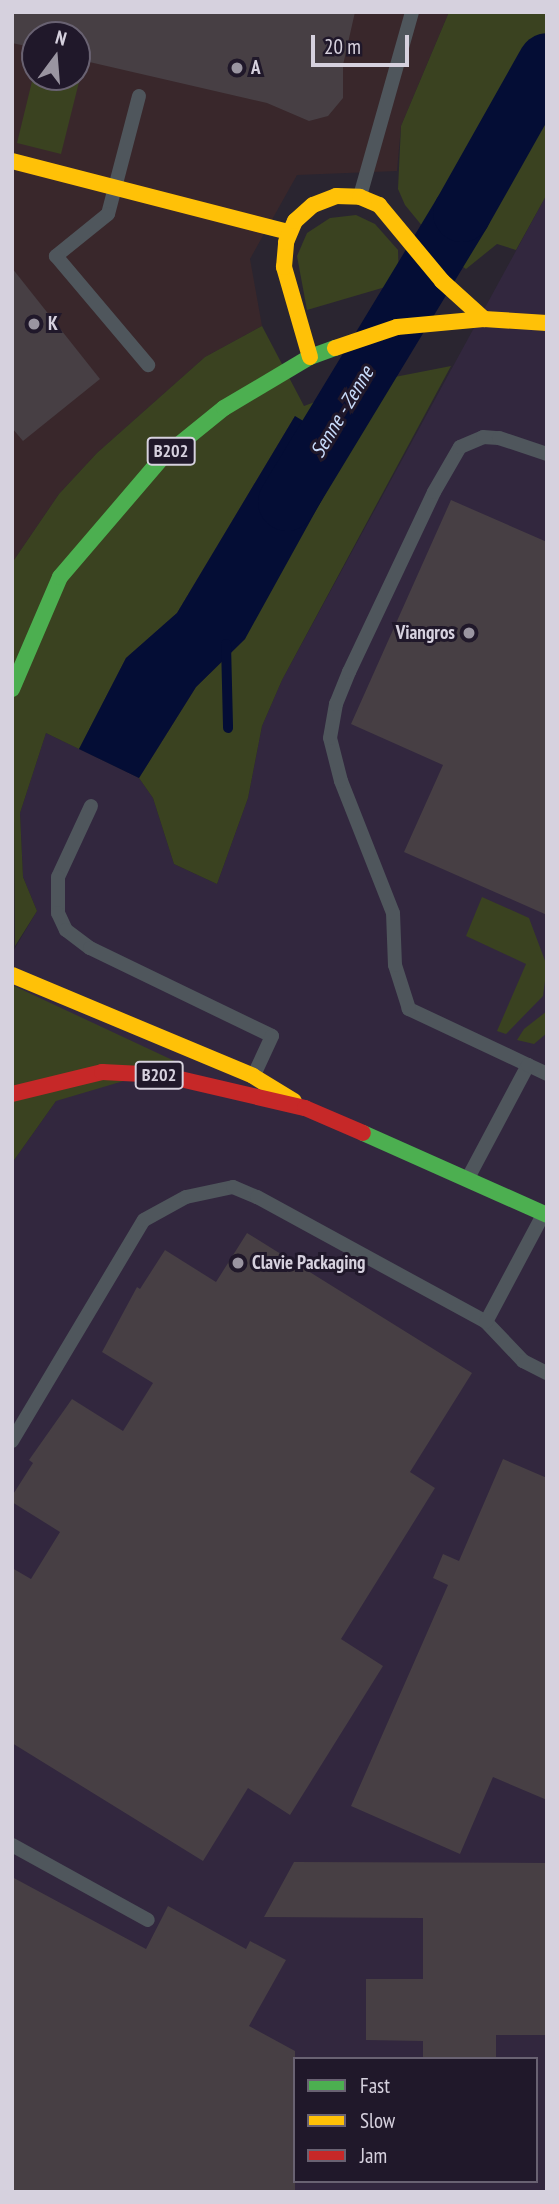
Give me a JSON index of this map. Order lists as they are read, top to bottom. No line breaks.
{"streets":{"main road":["B202"]},"water":["Senne - Zenne"],"places":["A","K","Viangros","Clavie Packaging"],"legend":["Fast","Slow","Jam"],"scale_bar":"20 m","north":"top"}
